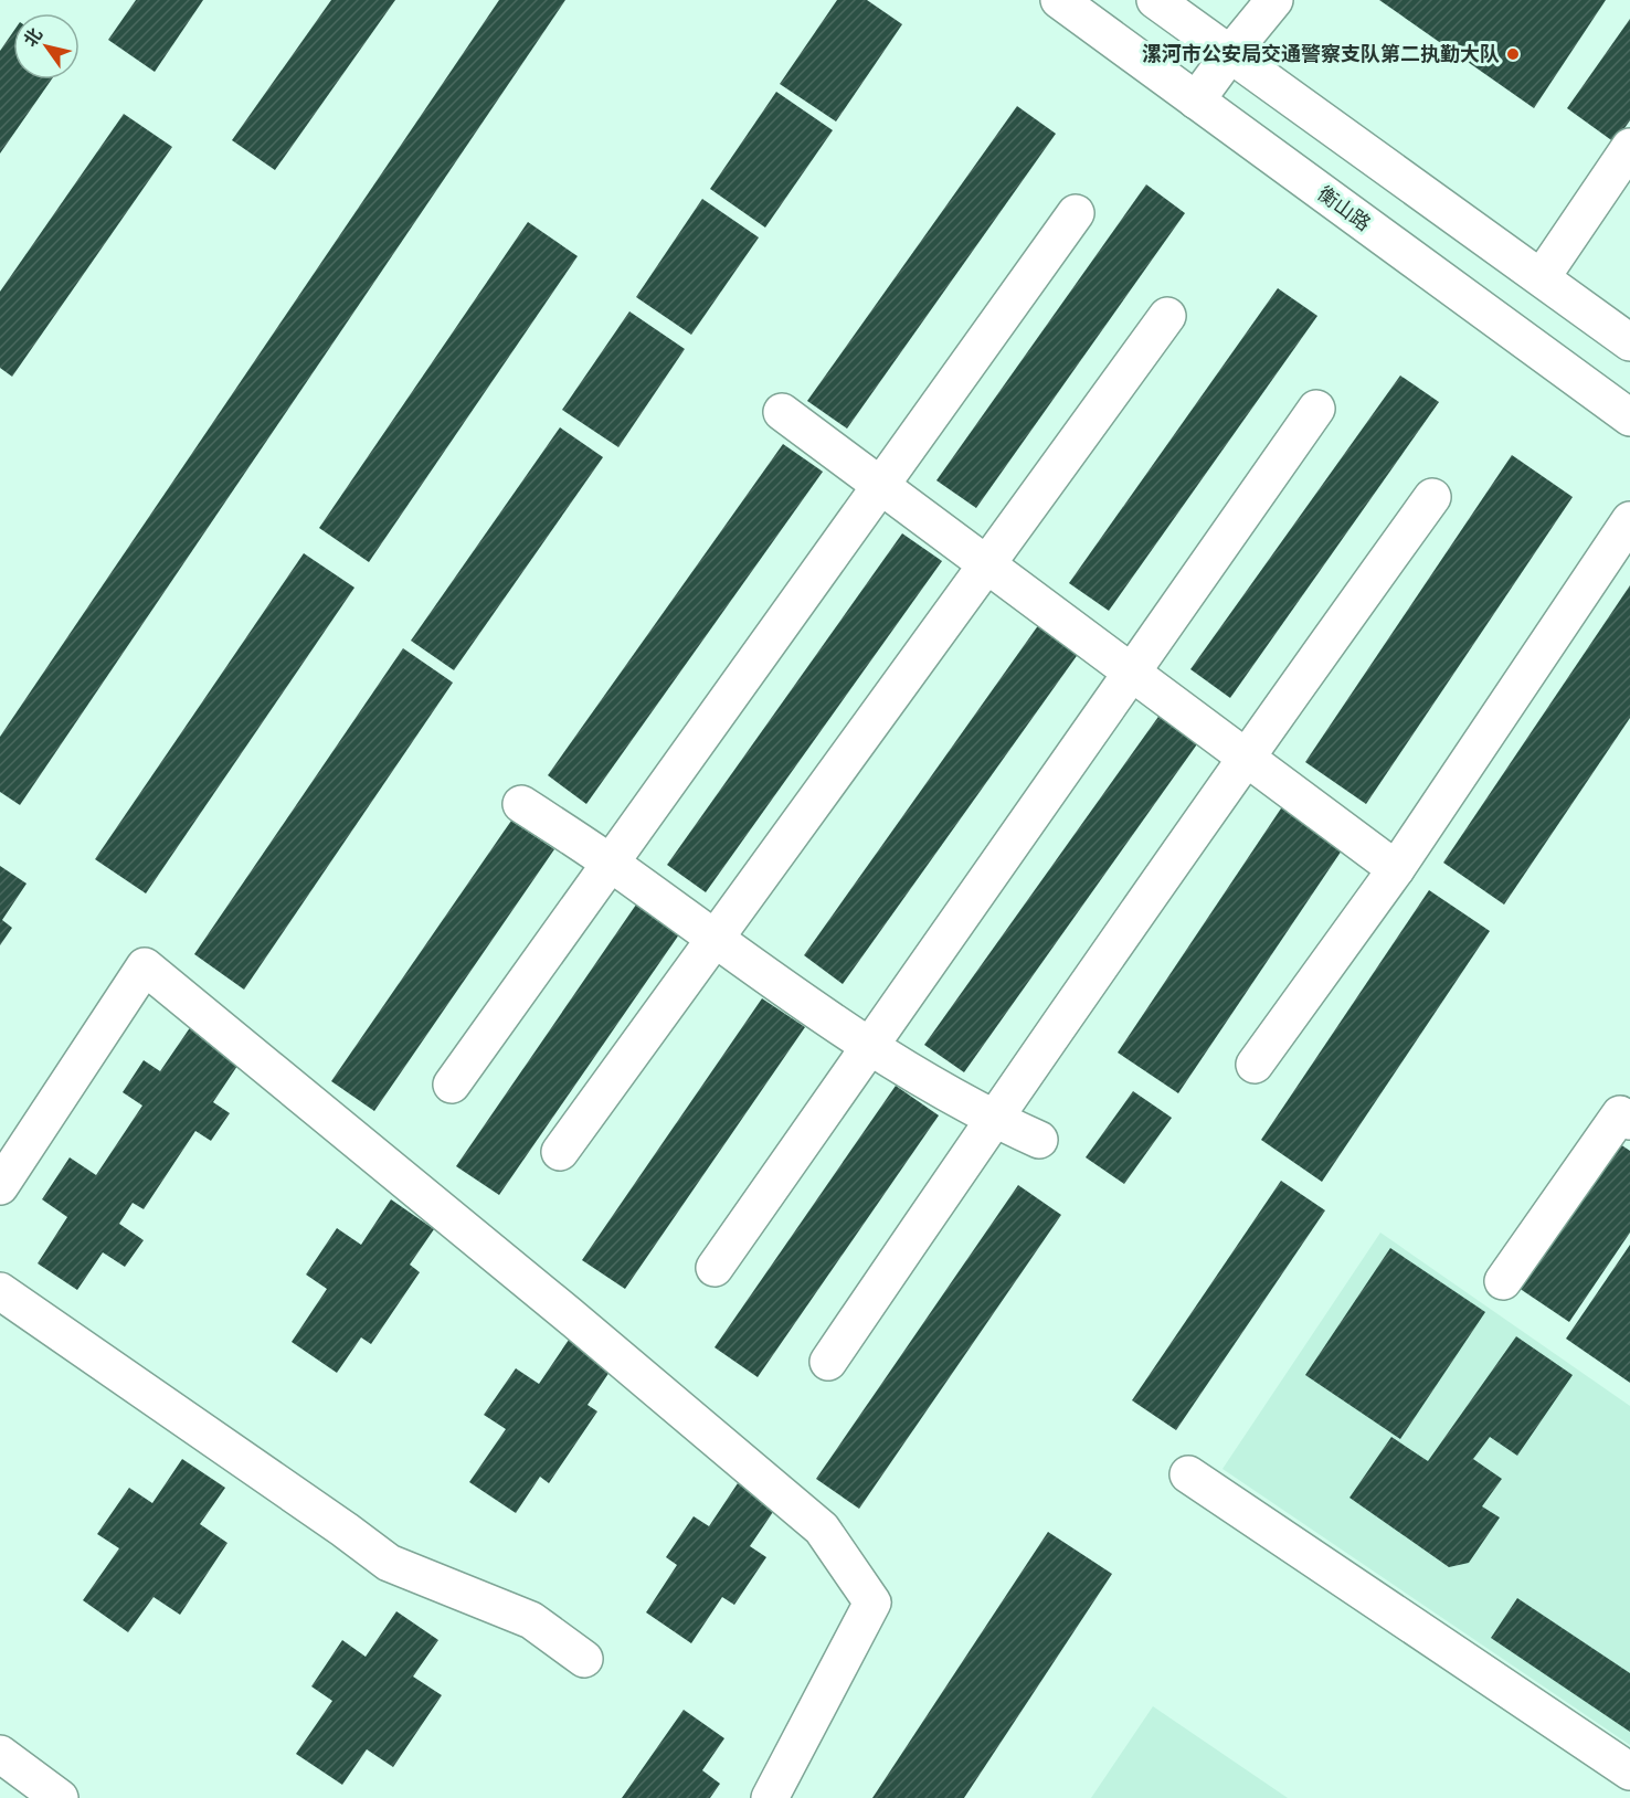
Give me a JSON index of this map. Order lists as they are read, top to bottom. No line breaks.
{"streets":{"street":["衡山路"]},"places":["漯河市公安局交通警察支队第二执勤大队"],"north":"top left"}
